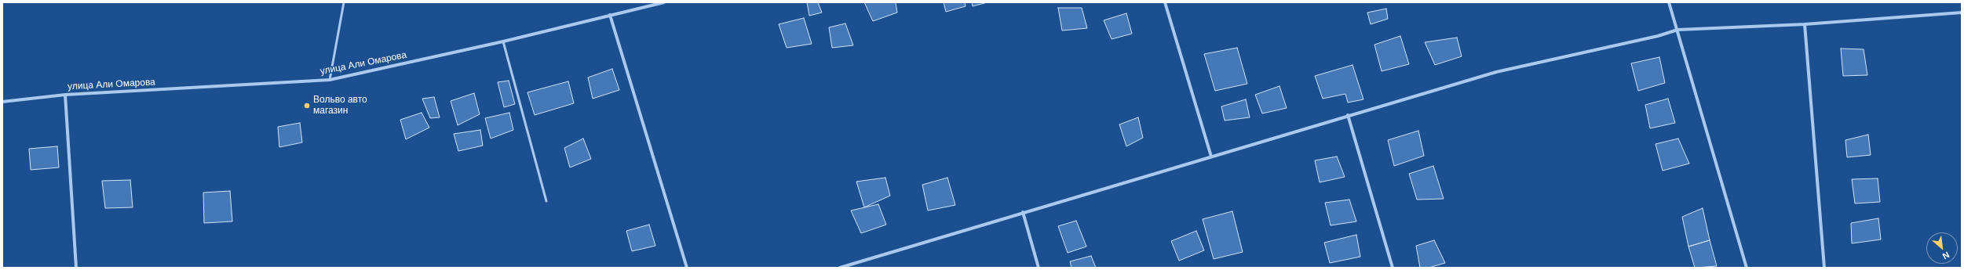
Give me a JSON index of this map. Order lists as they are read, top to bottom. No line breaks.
{"streets":{"street":["улица Али Омарова"]},"places":["Вольво авто магазин"],"north":"bottom right"}
